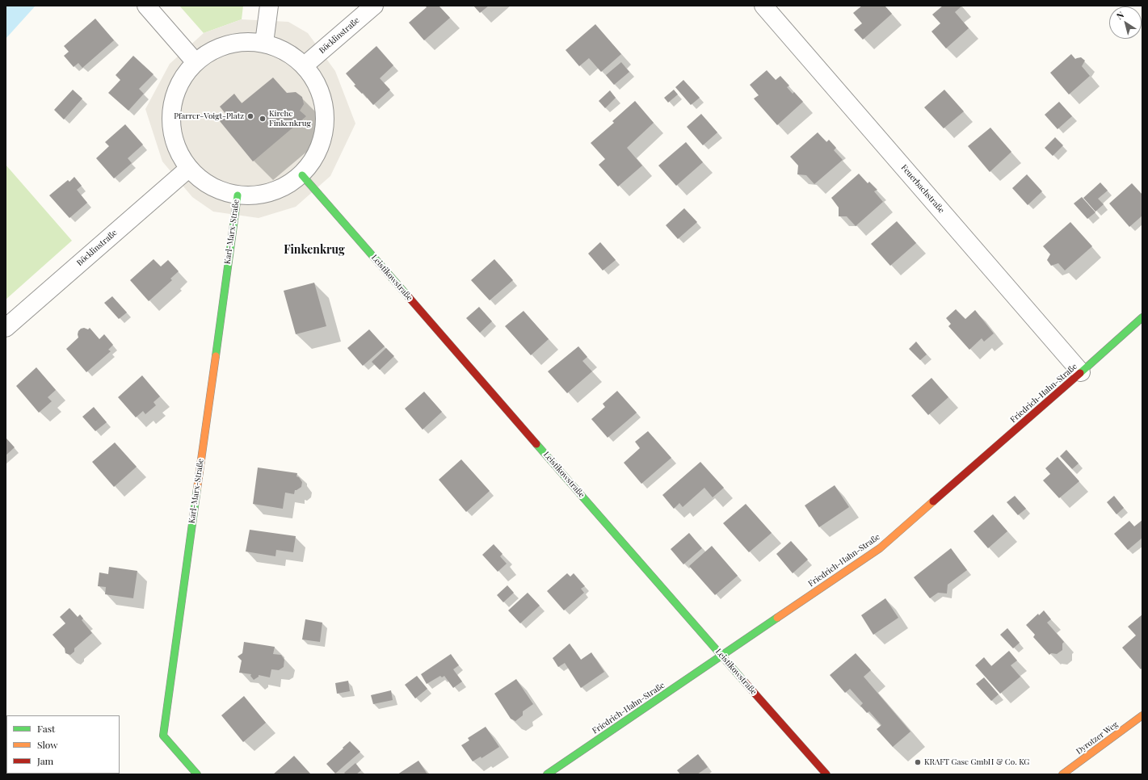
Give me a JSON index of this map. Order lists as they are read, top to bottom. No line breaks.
{"streets":{"street":["Böcklinstraße","Feuerbachstraße","Karl-Marx-Straße","Leistikowstraße","Friedrich-Hahn-Straße","Dyrotzer Weg"]},"crossings":[["Feuerbachstraße","Friedrich-Hahn-Straße"],["Leistikowstraße","Friedrich-Hahn-Straße"]],"districts":["Finkenkrug"],"places":["Pfarrer-Voigt-Platz","Kirche Finkenkrug","KRAFT Gase GmbH & Co. KG"],"legend":["Fast","Slow","Jam"],"north":"top left"}
